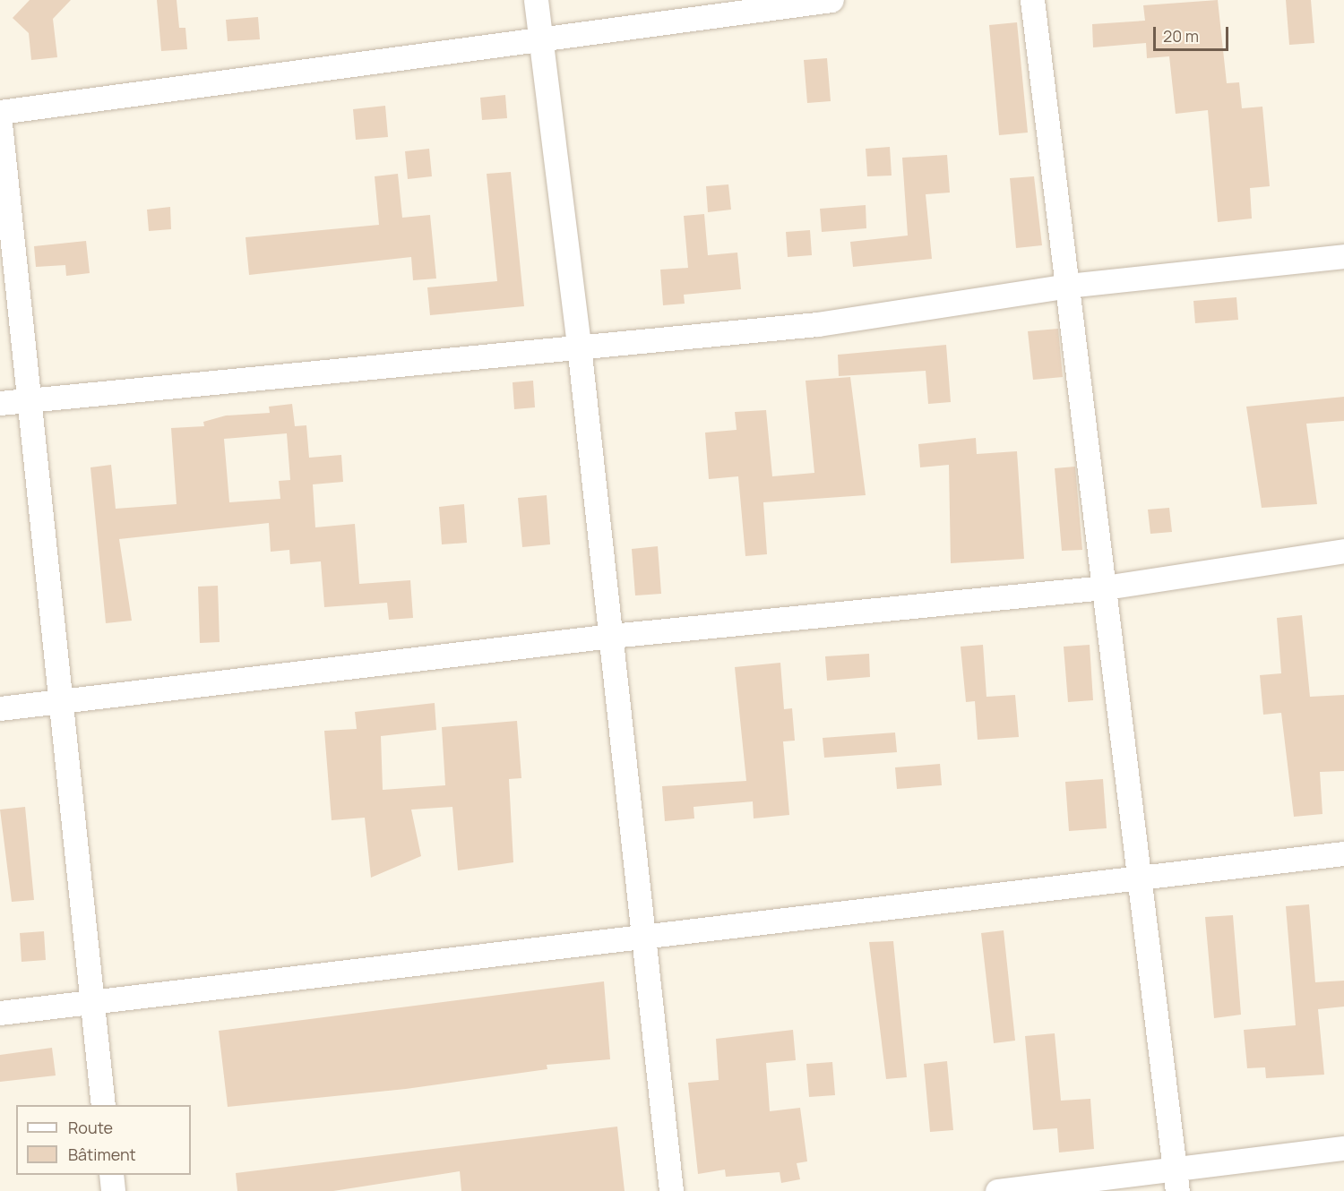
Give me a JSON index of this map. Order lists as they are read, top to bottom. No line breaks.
{"legend":["Route","Bâtiment"],"scale_bar":"20 m"}
